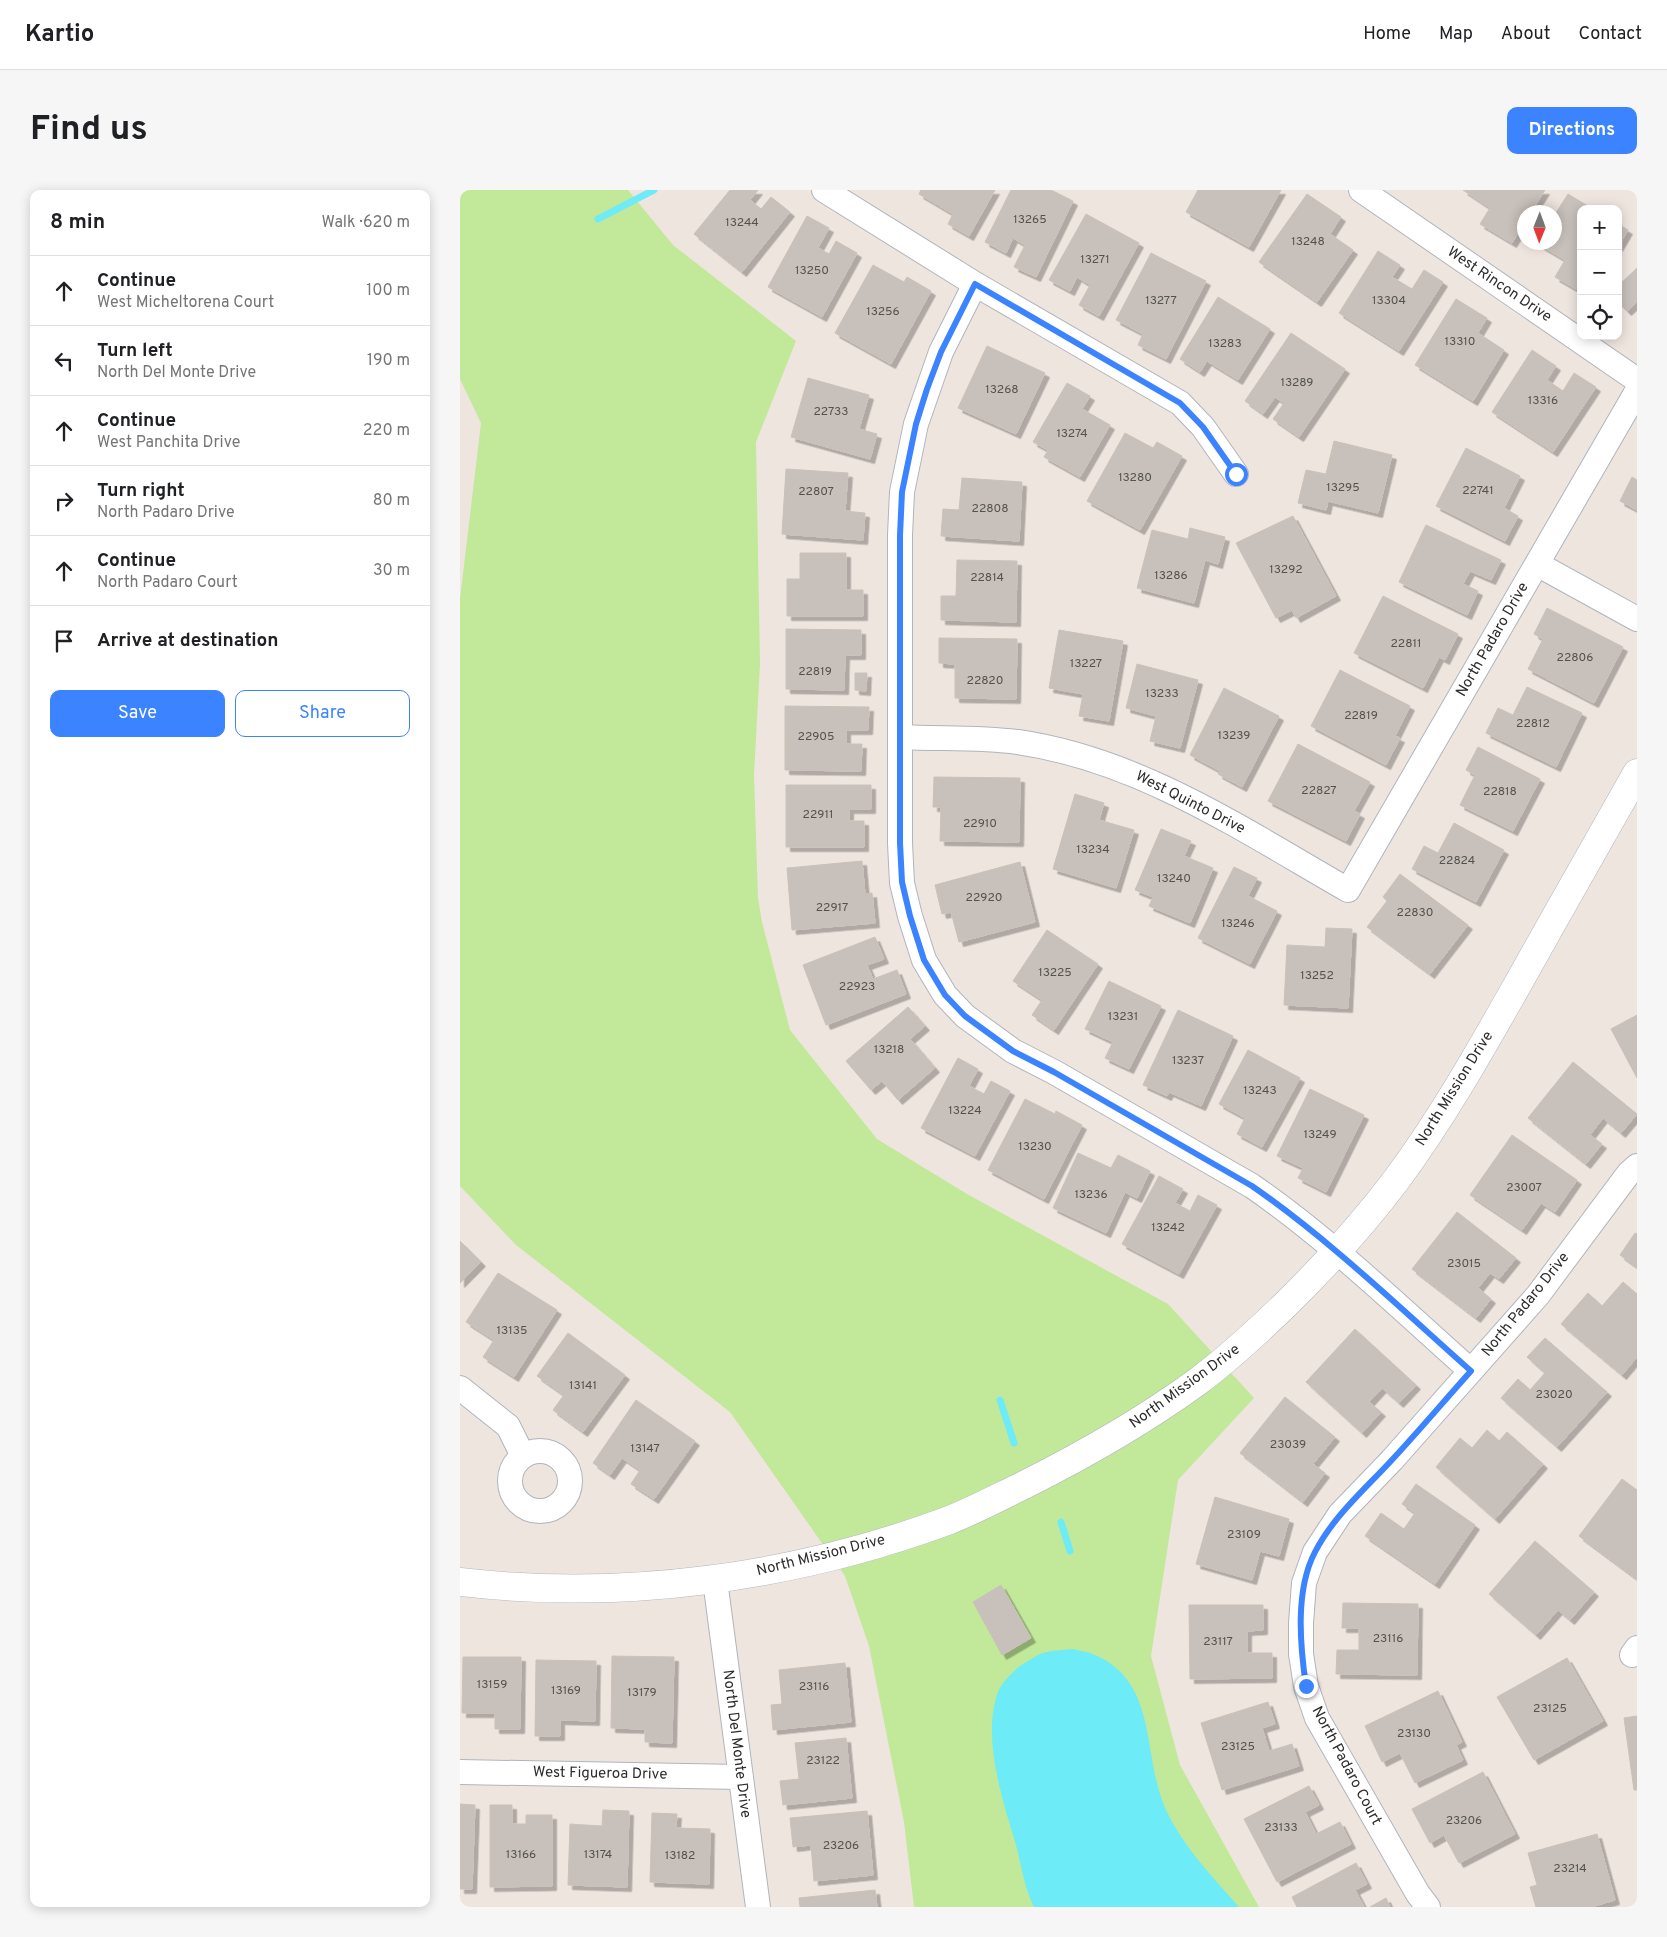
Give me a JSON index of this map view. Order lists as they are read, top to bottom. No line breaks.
{"streets":{"street":["West Rincon Drive","North Padaro Drive","West Quinto Drive","North Mission Drive","North Del Monte Drive","North Padaro Court","West Figueroa Drive"]},"crossings":[["North Padaro Drive","West Quinto Drive"],["North Padaro Drive","North Padaro Court"],["North Mission Drive","North Del Monte Drive"],["North Del Monte Drive","West Figueroa Drive"]],"house_numbers":["13265","13244","13248","13271","13250","13277","13304","13256","13310","13283","13289","13268","13316","22733","13274","13280","13295","22741","22807","22808","13292","13286","22814","22811","22806","13227","22819","22820","13233","22819","22812","13239","22905","22827","22818","22911","22910","13234","22824","13240","22920","22917","22830","13246","13225","13252","22923","13231","13218","13237","13243","13224","13249","13230","23007","13236","13242","23015","13135","13141","23020","23039","13147","23109","23116","23117","13159","23116","13169","13179","23125","23130","23125","23122","23206","23133","23206","13166","13174","13182","23214"],"north":"bottom","page":{"header":"Kartio","nav":["Home","Map","About","Contact"],"buttons":["Directions",["Save","Share"]],"title":"Find us","heading":["8 min","Walk · 620 m"],"map_buttons":["+","−"],"list":[["Continue","West Micheltorena Court","100 m"],["Turn left","North Del Monte Drive","190 m"],["Continue","West Panchita Drive","220 m"],["Turn right","North Padaro Drive","80 m"],["Continue","North Padaro Court","30 m"],"Arrive at destination"]}}
